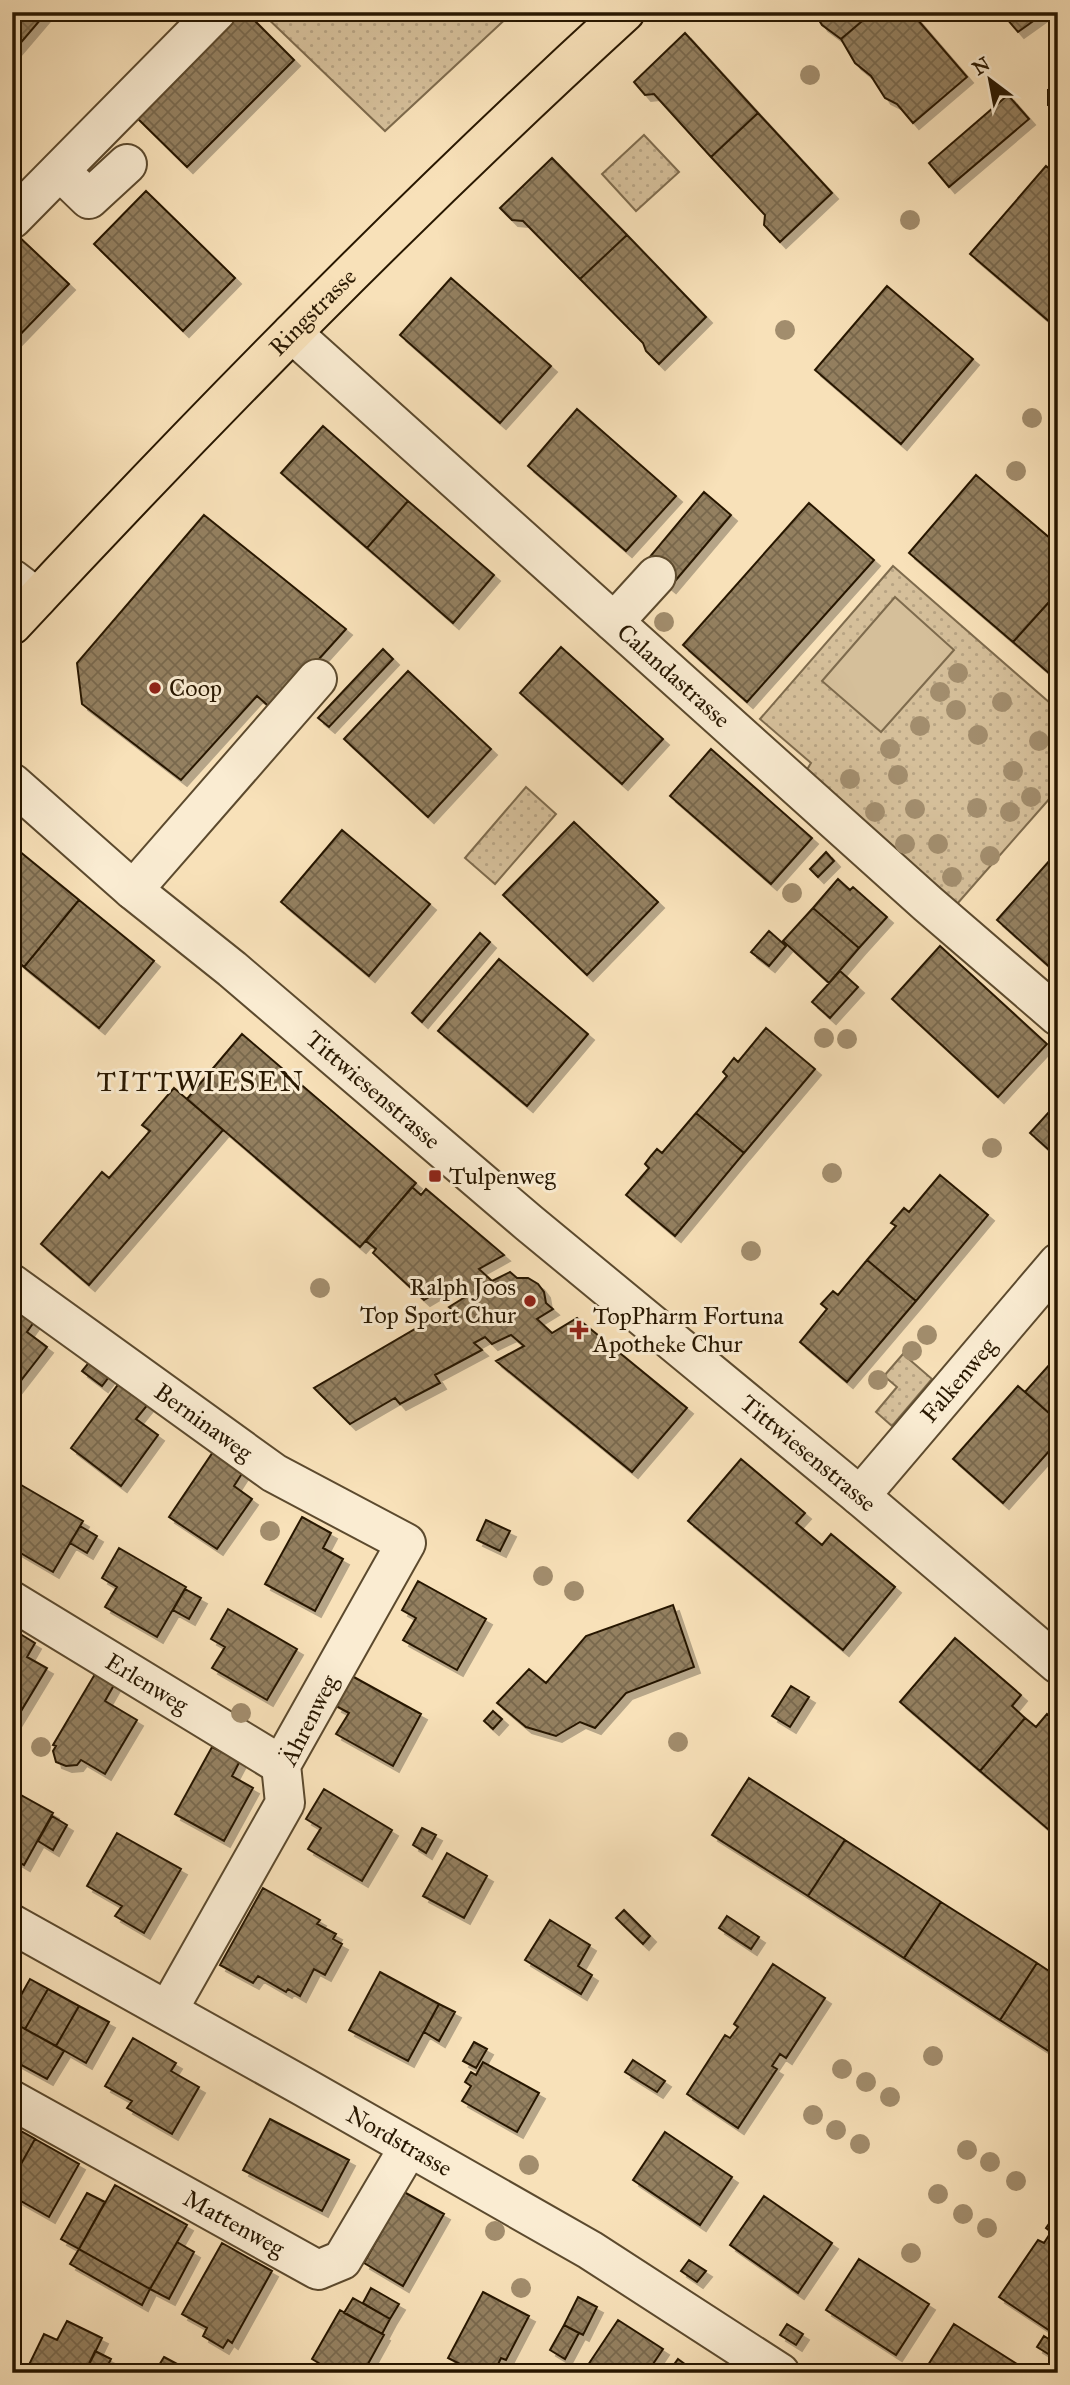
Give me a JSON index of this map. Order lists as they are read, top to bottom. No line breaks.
{"streets":{"main road":["Ringstrasse"],"street":["Calandastrasse","Tittwiesenstrasse","Falkenweg","Berninaweg","Erlenweg","Ährenweg","Nordstrasse","Mattenweg"]},"crossings":[["Ringstrasse","Calandastrasse"],["Tittwiesenstrasse","Falkenweg"],["Berninaweg","Ährenweg"],["Erlenweg","Ährenweg"],["Ährenweg","Nordstrasse"],["Nordstrasse","Mattenweg"]],"districts":["TITTWIESEN"],"places":{"other":["Coop","Ralph Joos Top Sport Chur"],"transit":["Tulpenweg"],"health":["TopPharm Fortuna Apotheke Chur"]},"north":"top left"}
